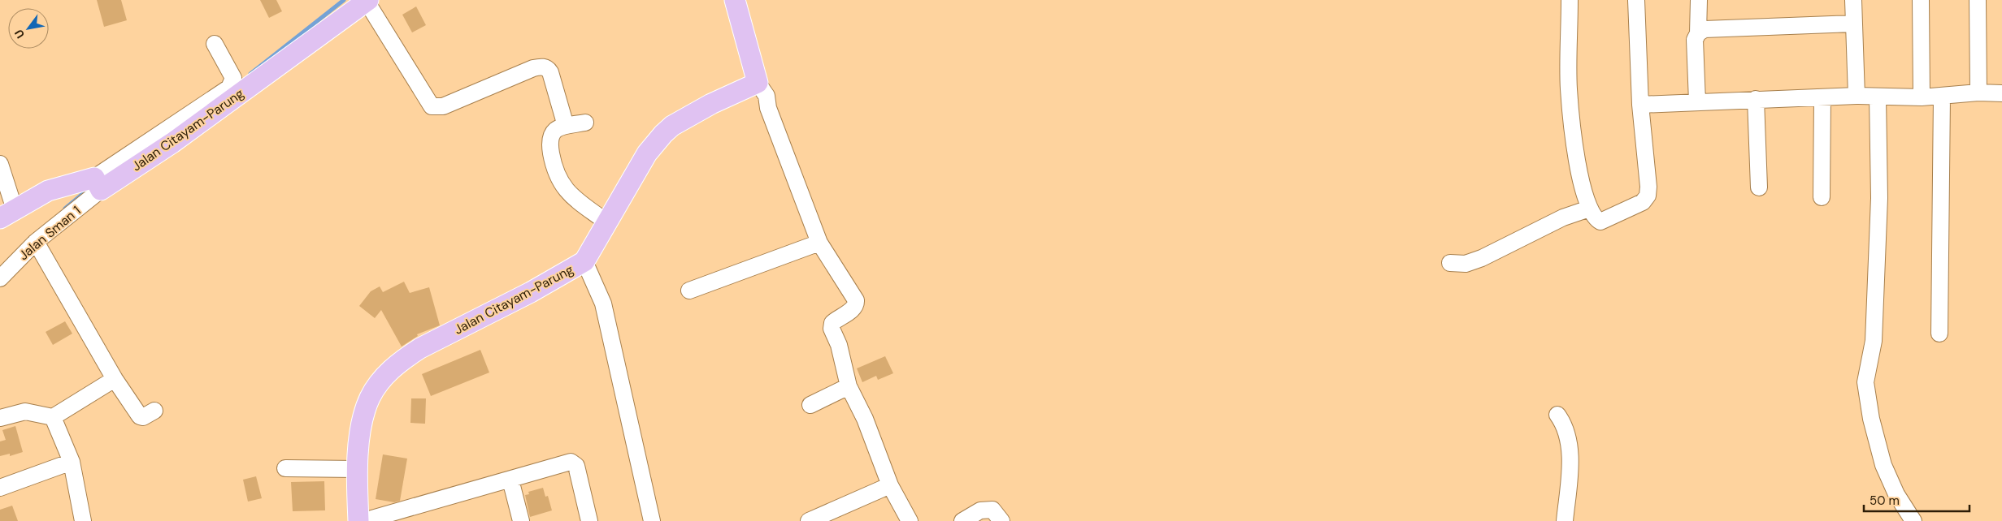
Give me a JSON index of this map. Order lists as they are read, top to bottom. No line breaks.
{"streets":{"main road":["Jalan Citayam-Parung"],"street":["Jalan Sman 1"]},"crossings":[["Jalan Citayam-Parung","Jalan Sman 1"]],"scale_bar":"50 m","north":"bottom left"}
